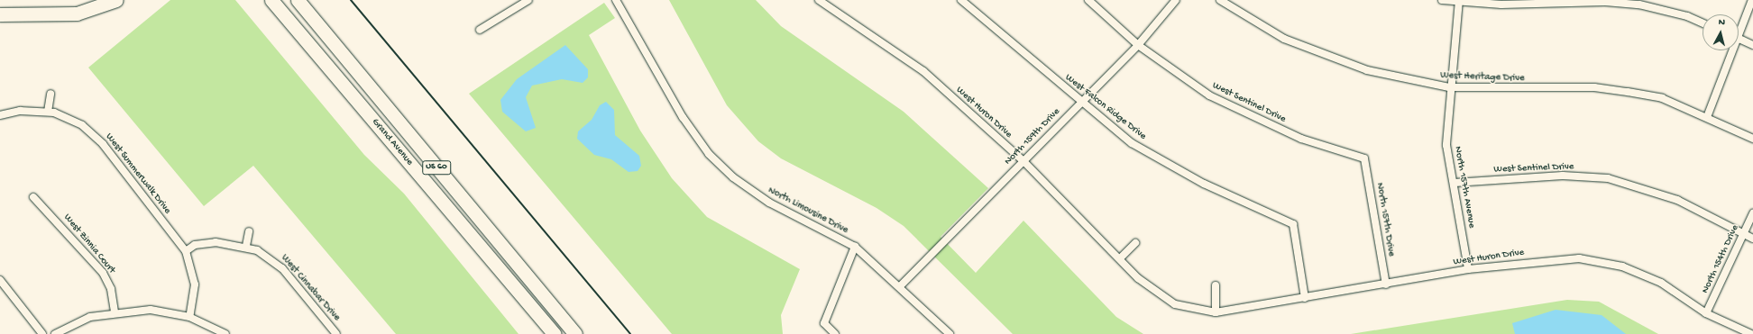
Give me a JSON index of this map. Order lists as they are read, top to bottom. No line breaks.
{"streets":{"highway":["Grand Avenue","US 60"],"street":["West Heritage Drive","West Sentinel Drive","West Falcon Ridge Drive","West Huron Drive","North 159th Drive","West Summerwalk Drive","North 157th Avenue","North Limousine Drive","North 157th Drive","West Zinnia Court","North 154th Drive","West Cinnabar Drive"]},"crossings":[["West Heritage Drive","North 157th Avenue"],["West Sentinel Drive","North 159th Drive"],["West Sentinel Drive","North 157th Avenue"],["West Sentinel Drive","North 157th Drive"],["West Sentinel Drive","North 154th Drive"],["West Falcon Ridge Drive","West Huron Drive"],["West Falcon Ridge Drive","North 159th Drive"],["West Huron Drive","North 159th Drive"],["West Huron Drive","North 157th Avenue"],["West Huron Drive","North 157th Drive"],["West Huron Drive","North 154th Drive"],["North 159th Drive","North Limousine Drive"],["West Summerwalk Drive","West Cinnabar Drive"]],"north":"top"}
